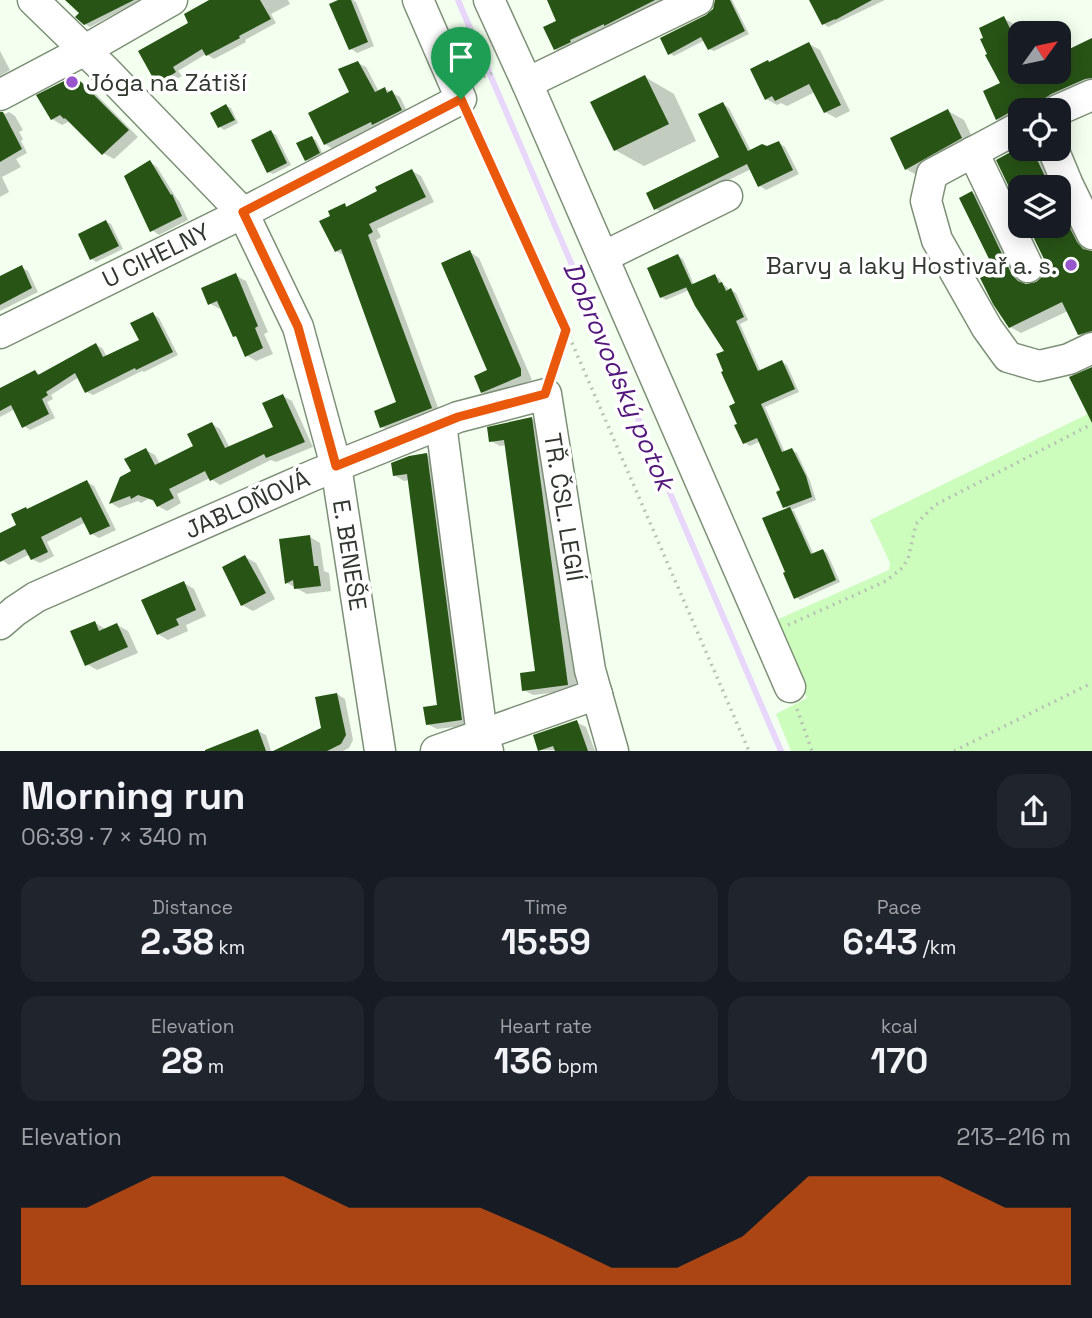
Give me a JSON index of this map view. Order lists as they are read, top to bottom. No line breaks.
{"streets":{"street":["U CIHELNY","JABLOŇOVÁ","TŘ. ČSL. LEGIÍ","E. BENEŠE"]},"crossings":[["U CIHELNY","E. BENEŠE"],["JABLOŇOVÁ","TŘ. ČSL. LEGIÍ"],["JABLOŇOVÁ","E. BENEŠE"]],"water":["Dobrovodský potok"],"places":["Jóga na Zátiší","Barvy a laky Hostivař a. s."],"north":"top right","page":{"heading":["Morning run","06:39 · 7 × 340 m"],"stats":[["Distance","2.38 km"],["Time","15:59"],["Pace","6:43 /km"],["Elevation","28 m"],["Heart rate","136 bpm"],["kcal","170"]],"chart":["Elevation","213–216 m"]}}
